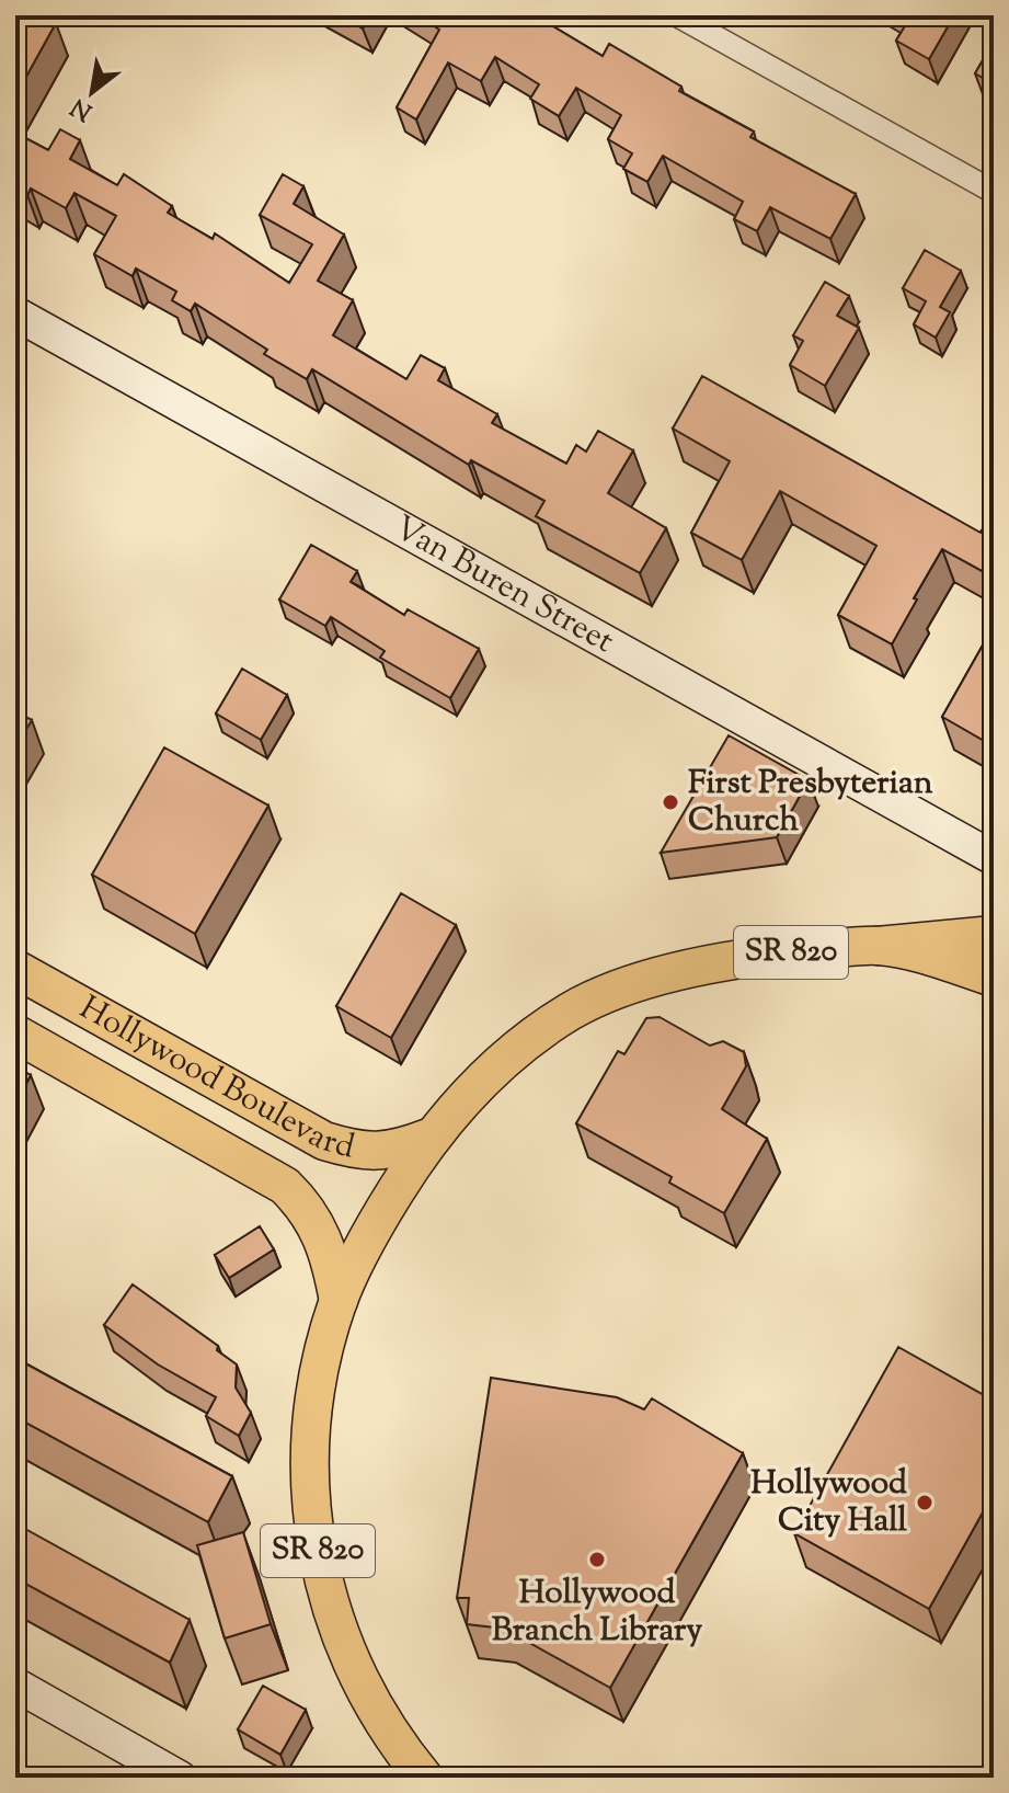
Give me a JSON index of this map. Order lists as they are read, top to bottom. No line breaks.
{"streets":{"main road":["Van Buren Street","SR 820","Hollywood Boulevard"]},"crossings":[["SR 820","Hollywood Boulevard"]],"places":["First Presbyterian Church","Hollywood City Hall","Hollywood Branch Library"],"north":"bottom left"}
